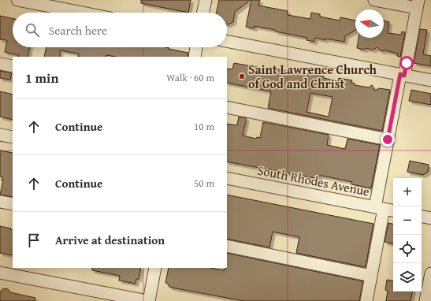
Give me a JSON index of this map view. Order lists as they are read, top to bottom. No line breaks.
{"streets":{"street":["South Rhodes Avenue"]},"places":["Saint Lawrence Church of God and Christ"],"north":"left","page":{"search":"Search here","heading":["1 min","Walk · 60 m"],"list":[["Continue","10 m"],["Continue","50 m"],"Arrive at destination"],"map_buttons":["+","−"]}}
